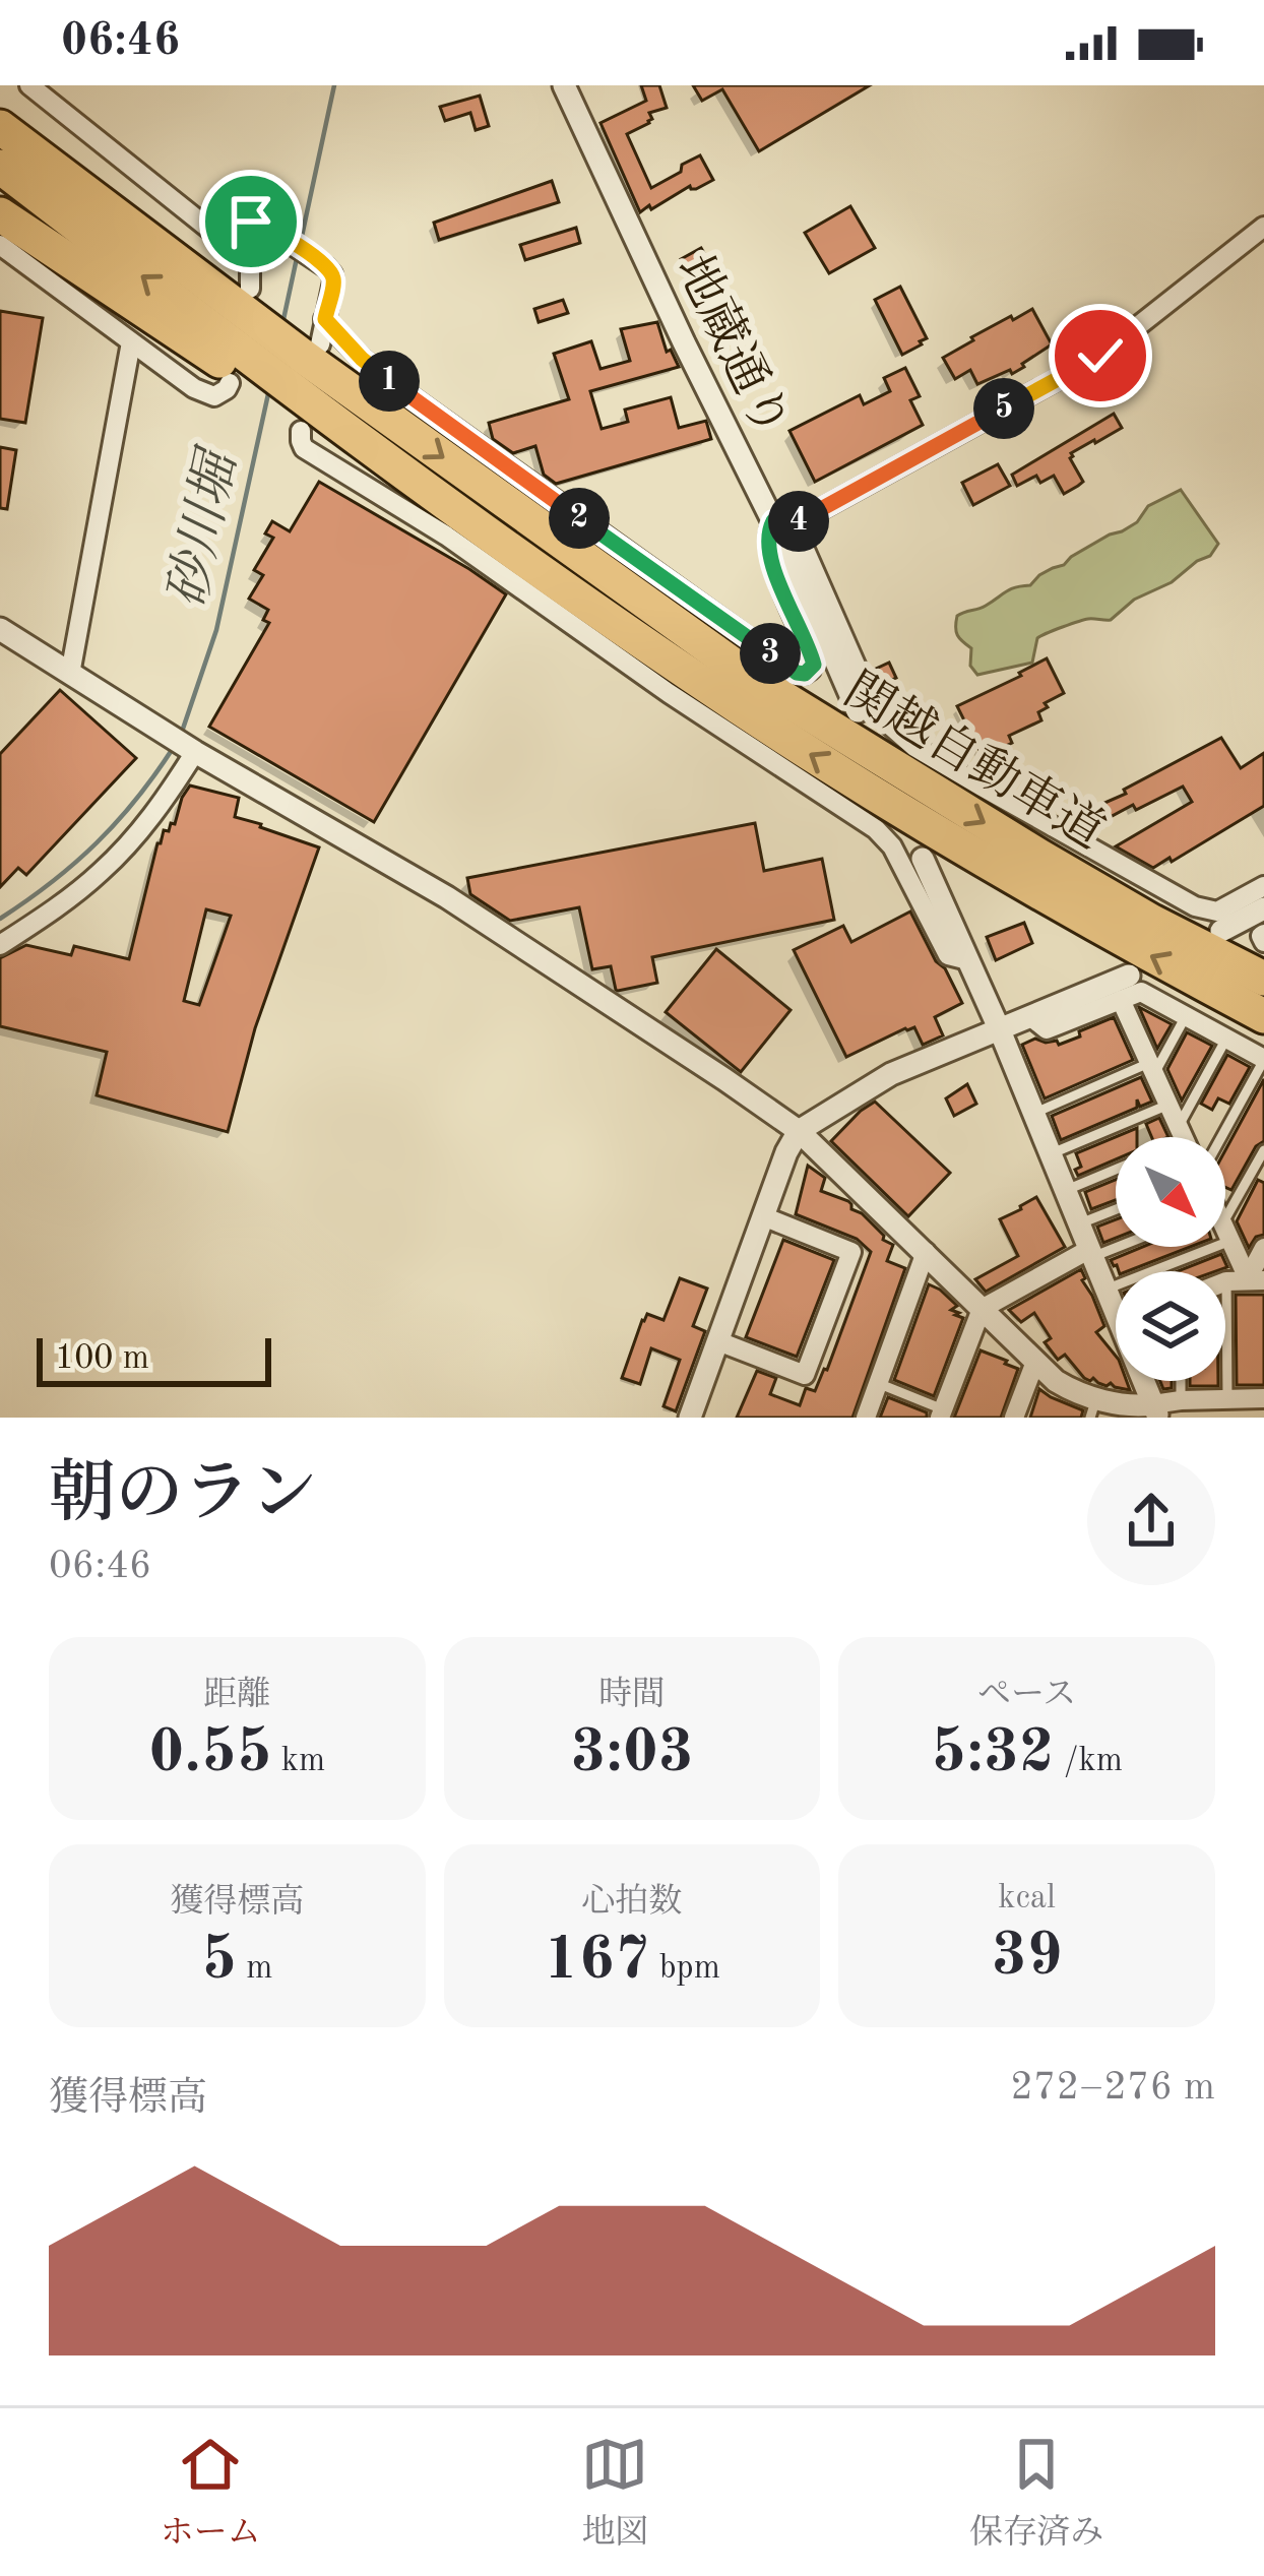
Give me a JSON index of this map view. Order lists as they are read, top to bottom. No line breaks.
{"streets":{"highway":["関越自動車道"],"street":["地蔵通り"]},"water":["砂川堀"],"scale_bar":"100 m","north":"bottom right","page":{"status":"06:46","pins":["1","5","2","4","3"],"scale":"100 m","heading":["朝のラン","06:46"],"stats":[["距離","0.55 km"],["時間","3:03"],["ペース","5:32 /km"],["獲得標高","5 m"],["心拍数","167 bpm"],["kcal","39"]],"chart":["獲得標高","272–276 m"],"tabs":["ホーム","地図","保存済み"]}}
